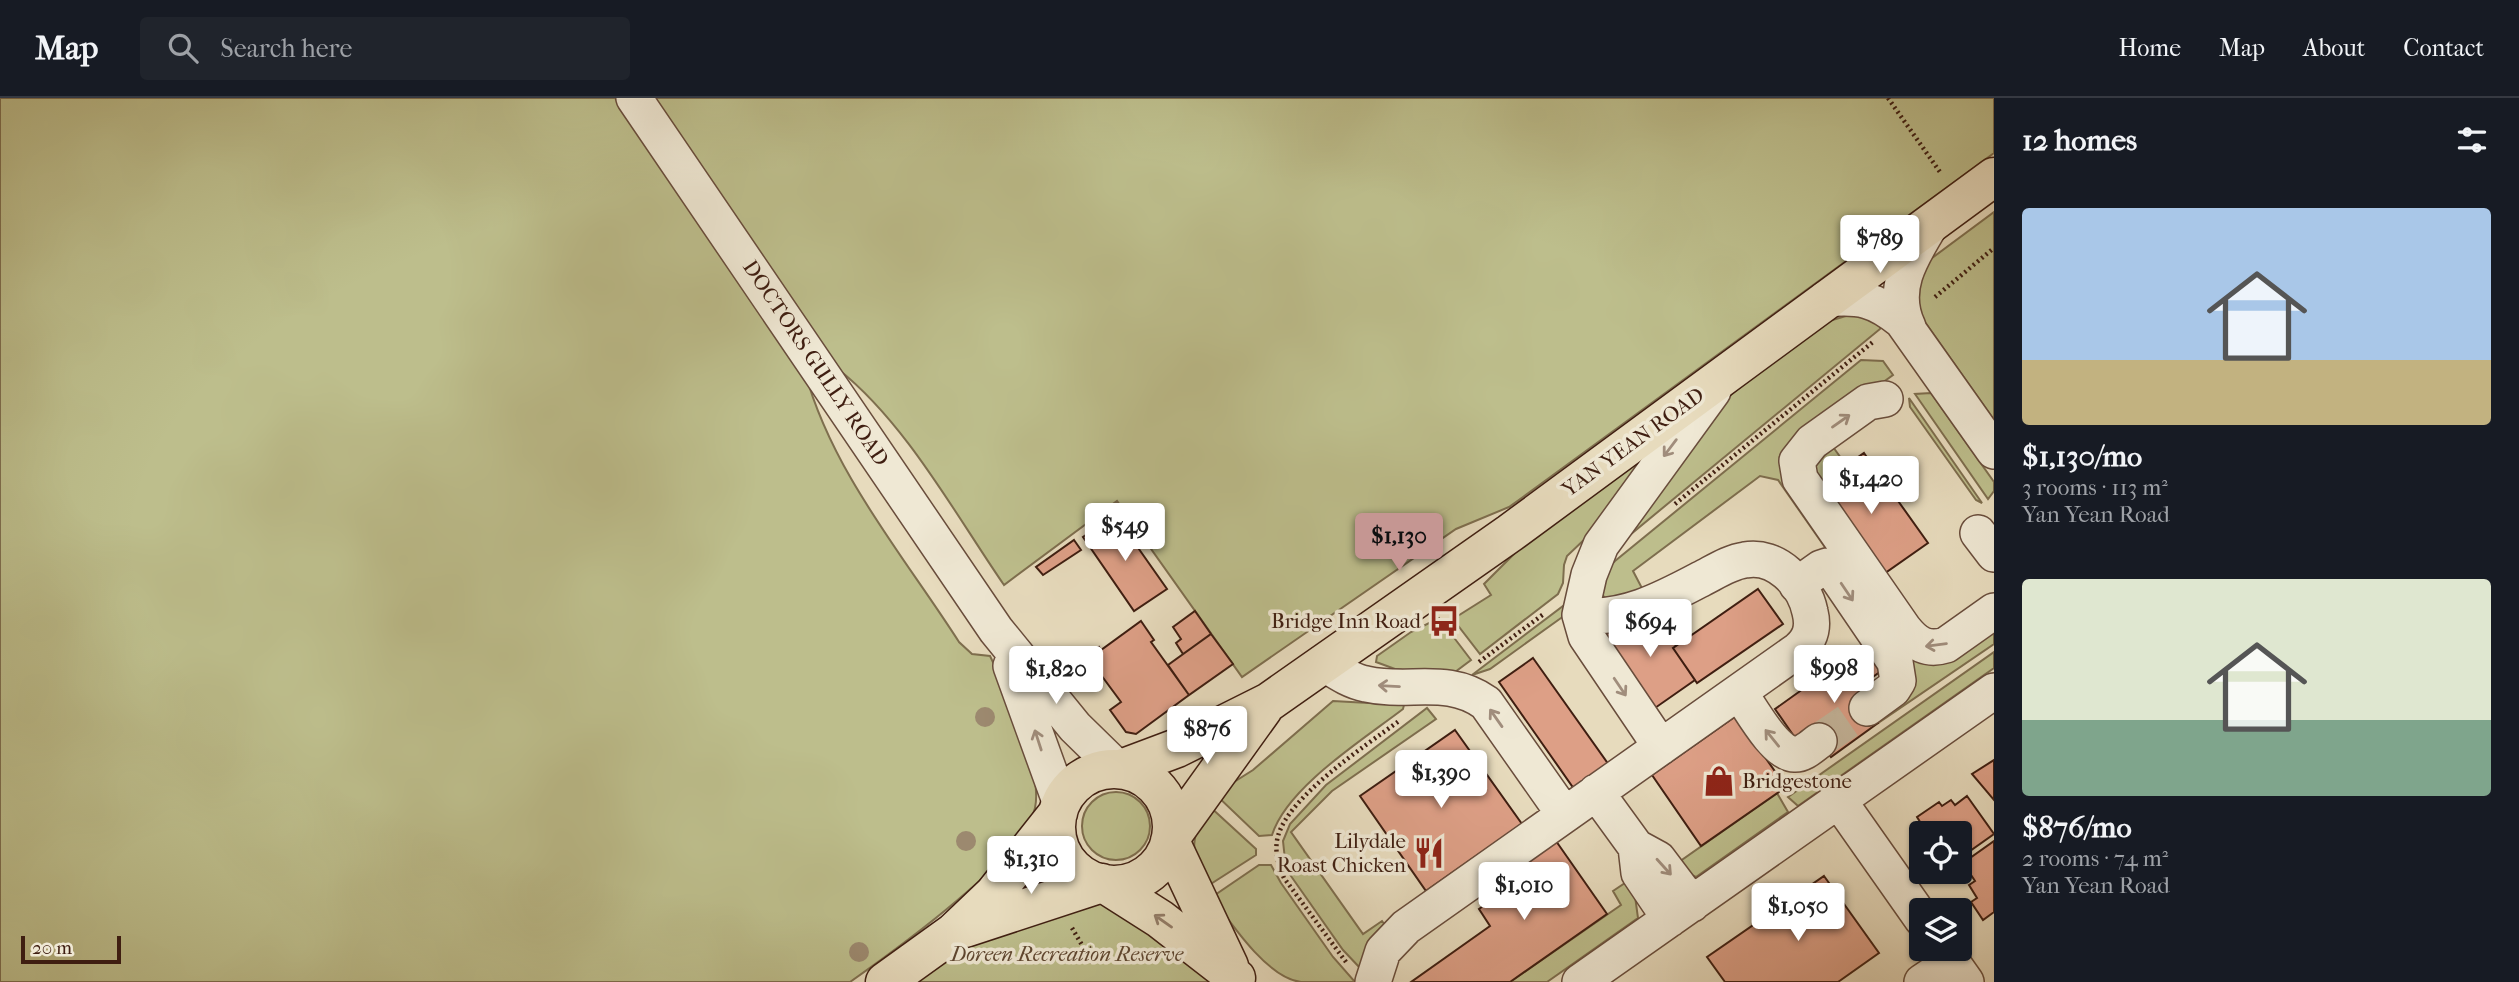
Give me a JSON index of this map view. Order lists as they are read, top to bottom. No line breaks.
{"streets":{"main road":["YAN YEAN ROAD"],"street":["DOCTORS GULLY ROAD"]},"crossings":[["DOCTORS GULLY ROAD","YAN YEAN ROAD"]],"parks":["Doreen Recreation Reserve"],"places":{"bus stop":["Bridge Inn Road"],"shop":["Bridgestone"],"restaurant":["Lilydale Roast Chicken"]},"scale_bar":"20 m","page":{"header":"Map","search":"Search here","nav":["Home","Map","About","Contact"],"heading":"12 homes","list":[{"name":"$1,130/mo","note":"3 rooms · 113 m² · Yan Yean Road"},{"name":"$876/mo","note":"2 rooms · 74 m² · Yan Yean Road"}],"price":["$789","$1,420","$549","$1,130","$694","$998","$1,820","$876","$1,390","$1,310","$1,010","$1,050"],"scale":"20 m"}}
